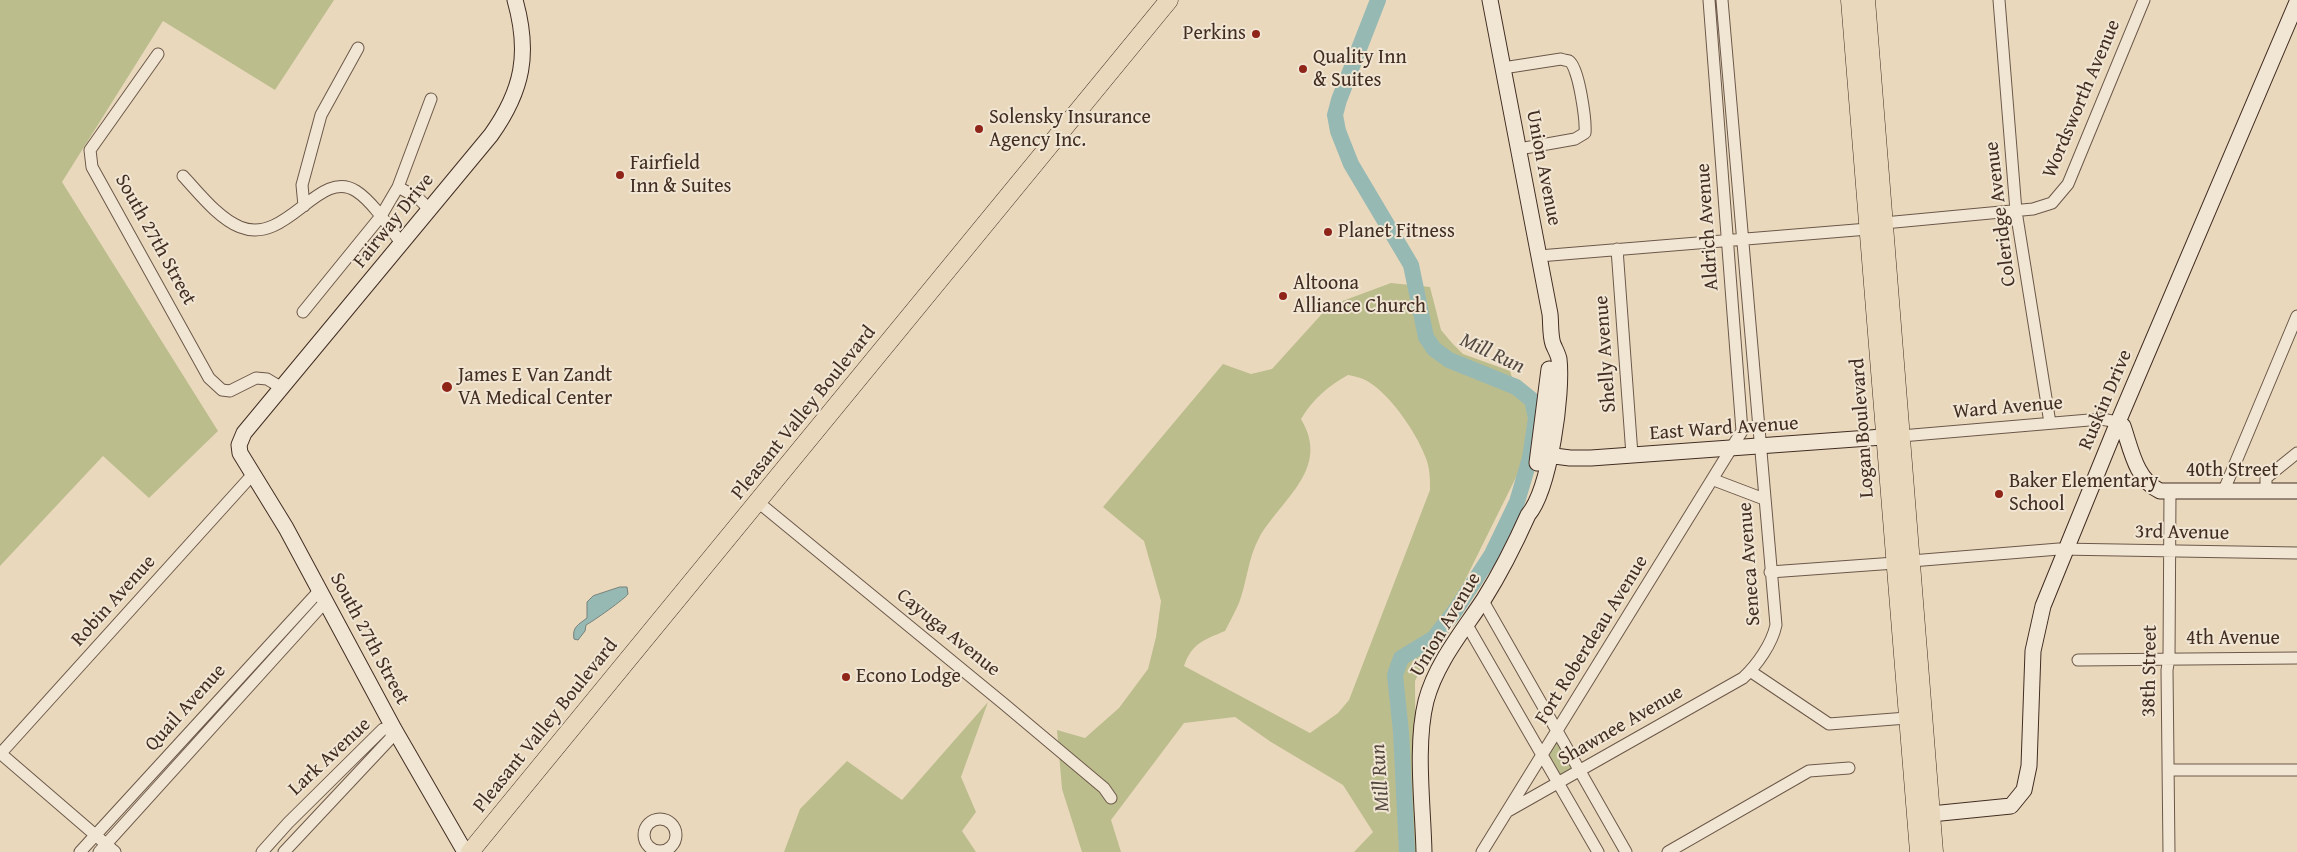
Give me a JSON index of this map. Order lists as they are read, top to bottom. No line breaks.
{"streets":{"main road":["Pleasant Valley Boulevard","Logan Boulevard"],"street":["Wordsworth Avenue","Union Avenue","Coleridge Avenue","Fairway Drive","Aldrich Avenue","South 27th Street","Shelly Avenue","Ruskin Drive","Ward Avenue","East Ward Avenue","40th Street","3rd Avenue","Seneca Avenue","Robin Avenue","Cayuga Avenue","4th Avenue","Fort Roberdeau Avenue","38th Street","Quail Avenue","Shawnee Avenue","Lark Avenue"]},"crossings":[["Wordsworth Avenue","Union Avenue"],["Wordsworth Avenue","Coleridge Avenue"],["Wordsworth Avenue","Aldrich Avenue"],["Wordsworth Avenue","Shelly Avenue"],["Wordsworth Avenue","Logan Boulevard"],["Union Avenue","East Ward Avenue"],["Coleridge Avenue","Ward Avenue"],["Fairway Drive","South 27th Street"],["Aldrich Avenue","East Ward Avenue"],["Aldrich Avenue","Seneca Avenue"],["Aldrich Avenue","Fort Roberdeau Avenue"],["South 27th Street","Robin Avenue"],["South 27th Street","Quail Avenue"],["South 27th Street","Lark Avenue"],["Shelly Avenue","East Ward Avenue"],["Ruskin Drive","Ward Avenue"],["Ruskin Drive","Logan Boulevard"],["Ruskin Drive","40th Street"],["Ruskin Drive","3rd Avenue"],["Ward Avenue","Logan Boulevard"],["Ward Avenue","East Ward Avenue"],["Ward Avenue","40th Street"],["Pleasant Valley Boulevard","Cayuga Avenue"],["Logan Boulevard","East Ward Avenue"],["Logan Boulevard","3rd Avenue"],["East Ward Avenue","Seneca Avenue"],["East Ward Avenue","Fort Roberdeau Avenue"],["40th Street","38th Street"],["3rd Avenue","Seneca Avenue"],["3rd Avenue","38th Street"],["Seneca Avenue","Shawnee Avenue"],["4th Avenue","38th Street"],["Fort Roberdeau Avenue","Shawnee Avenue"]],"water":["Mill Run"],"places":["Perkins","Quality Inn & Suites","Solensky Insurance Agency Inc.","Fairfield Inn & Suites","Planet Fitness","Altoona Alliance Church","James E Van Zandt VA Medical Center","Baker Elementary School","Econo Lodge"]}
